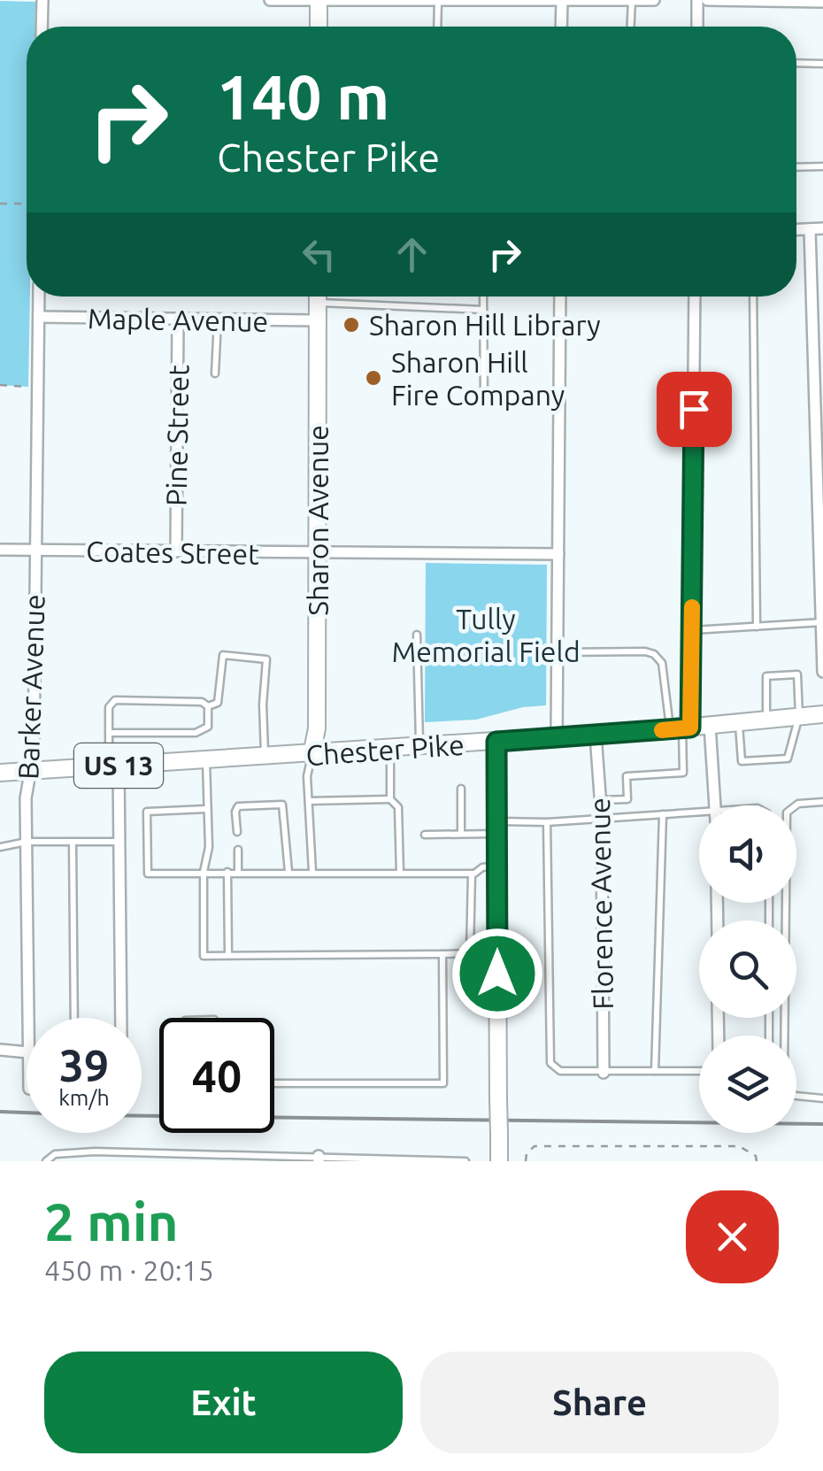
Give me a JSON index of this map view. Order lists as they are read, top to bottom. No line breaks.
{"streets":{"street":["Maple Avenue","Pine Street","Sharon Avenue","Coates Street","Barker Avenue","Chester Pike","US 13","Florence Avenue"]},"crossings":[["Maple Avenue","Pine Street"],["Maple Avenue","Sharon Avenue"],["Maple Avenue","Barker Avenue"],["Pine Street","Coates Street"],["Sharon Avenue","Coates Street"],["Sharon Avenue","Chester Pike"],["Coates Street","Barker Avenue"],["Barker Avenue","Chester Pike"],["Chester Pike","Florence Avenue"]],"parks":["Tully Memorial Field"],"places":["Sharon Hill Library","Sharon Hill Fire Company"],"page":{"turn":["140 m","Chester Pike"],"speed":"39 km/h","limit":"40","heading":["2 min","450 m · 20:15"],"buttons":["Exit","Share"]}}
